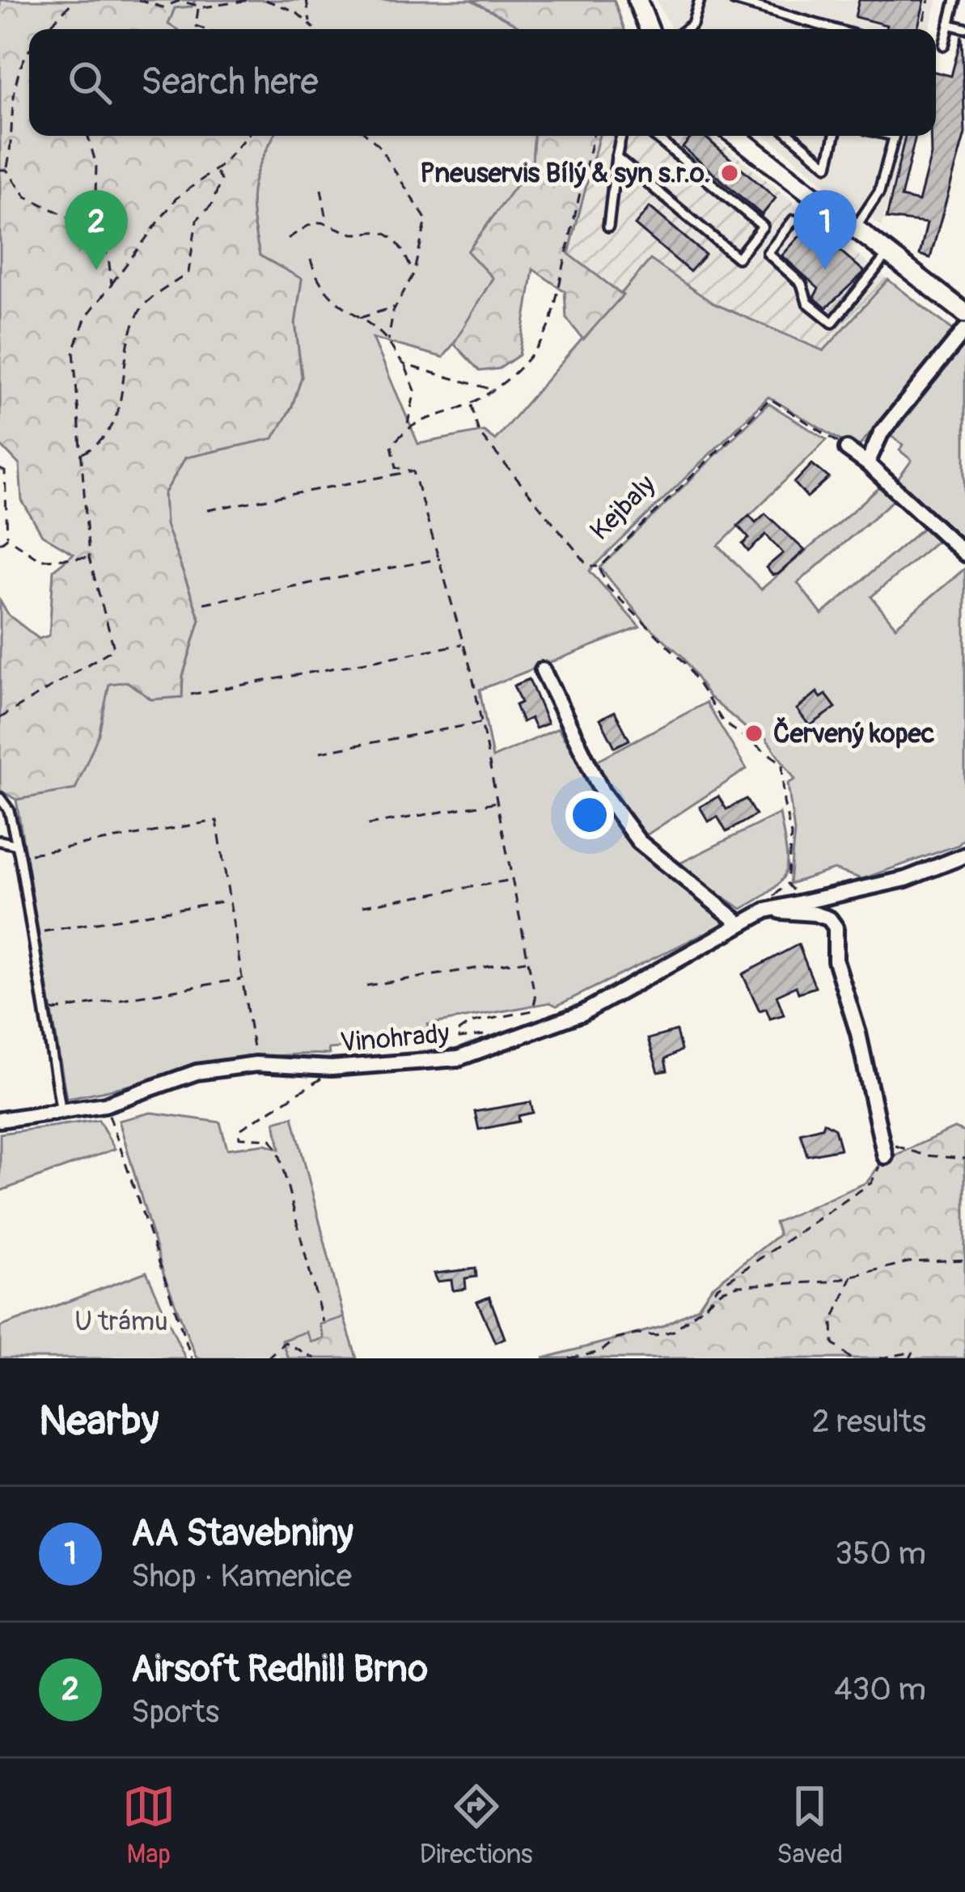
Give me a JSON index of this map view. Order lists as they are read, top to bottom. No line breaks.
{"streets":{"street":["Vinohrady"],"path":["Kejbaly"]},"crossings":[["Kejbaly","Vinohrady"]],"parks":["U trámu"],"places":["Pneuservis Bílý & syn s.r.o.","Červený kopec"],"page":{"search":"Search here","pins":["1","2"],"heading":["Nearby","2 results"],"list":[{"mark":"1","name":"AA Stavebniny","note":"Shop · Kamenice","value":"350 m"},{"mark":"2","name":"Airsoft Redhill Brno","note":"Sports","value":"430 m"}],"nav":["Map","Directions","Saved"]}}
